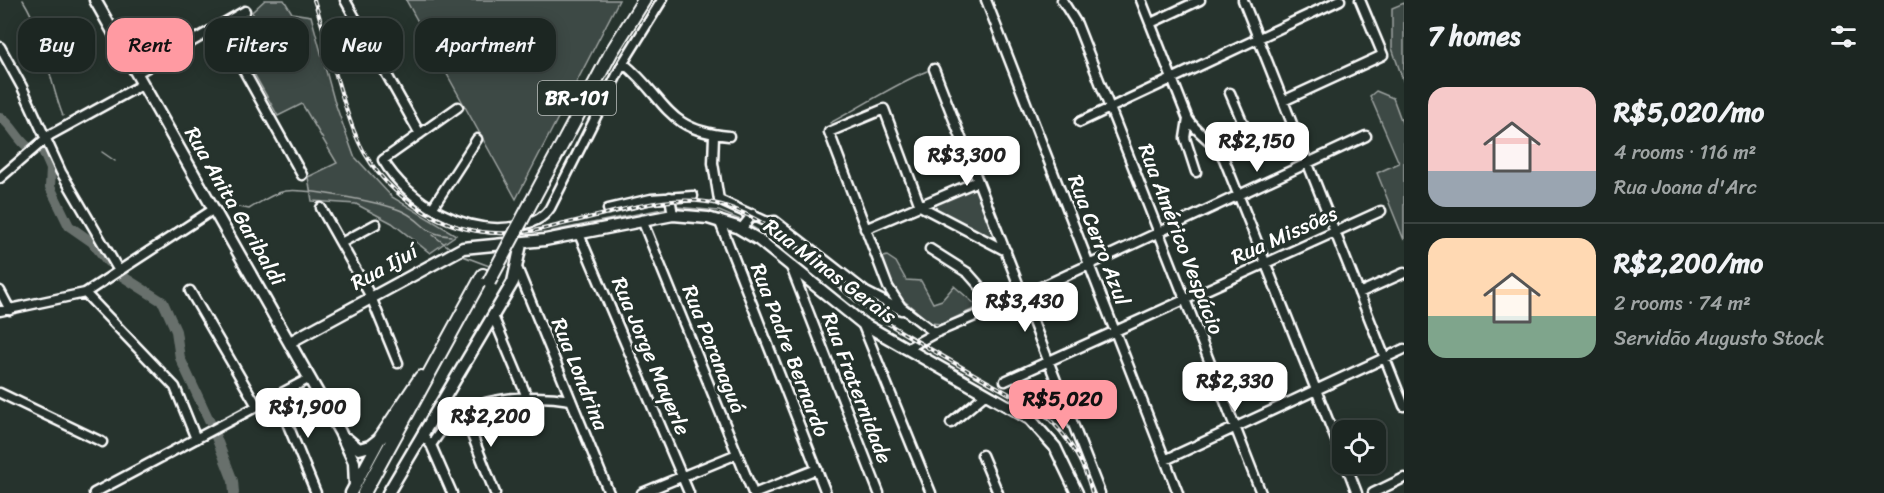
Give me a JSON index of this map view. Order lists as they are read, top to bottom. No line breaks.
{"streets":{"highway":["BR-101"],"main road":["Rua Anita Garibaldi","Rua Ijuí","Rua Minas Gerais"],"street":["Rua Missões","Rua Américo Vespúcio","Rua Cerro Azul","Rua Paranaguá","Rua Padre Bernardo","Rua Jorge Mayerle","Rua Londrina","Rua Fraternidade"]},"crossings":[["BR-101","Rua Anita Garibaldi"],["Rua Anita Garibaldi","Rua Ijuí"],["Rua Missões","Rua Américo Vespúcio"],["Rua Missões","Rua Cerro Azul"],["Rua Ijuí","Rua Minas Gerais"],["Rua Minas Gerais","Rua Paranaguá"],["Rua Minas Gerais","Rua Padre Bernardo"],["Rua Minas Gerais","Rua Jorge Mayerle"],["Rua Minas Gerais","Rua Fraternidade"]],"page":{"heading":"7 homes","chip":["Buy","Rent","Filters","New","Apartment"],"list":[{"name":"R$5,020/mo","note":"4 rooms · 116 m² · Rua Joana d'Arc"},{"name":"R$2,200/mo","note":"2 rooms · 74 m² · Servidão Augusto Stock"}],"price":["R$2,150","R$3,300","R$3,430","R$2,330","R$5,020","R$1,900","R$2,200"]}}
